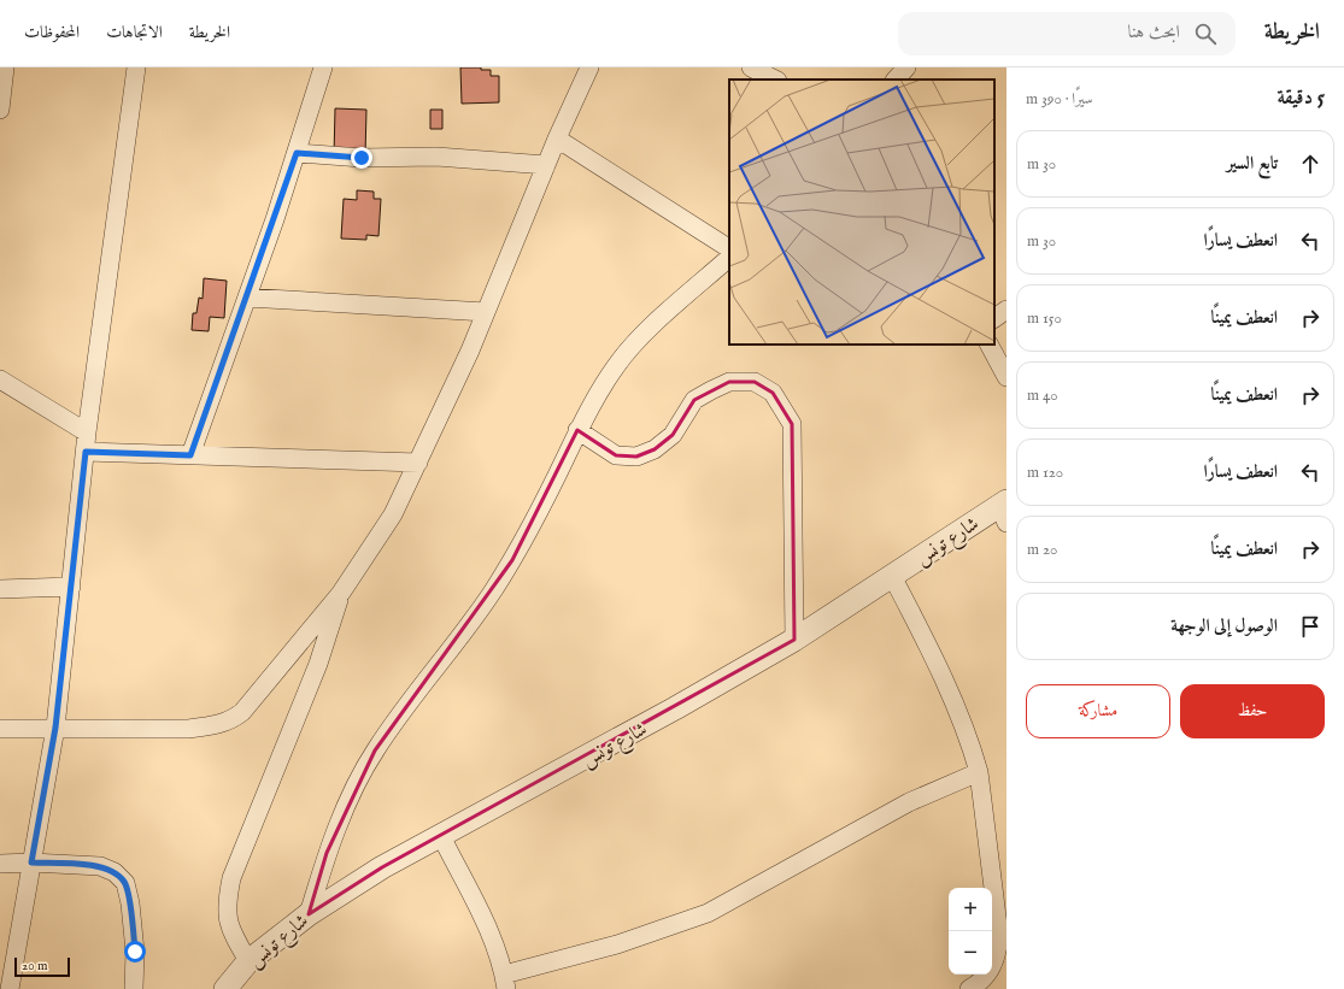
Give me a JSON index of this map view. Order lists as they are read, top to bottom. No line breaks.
{"streets":{"street":["شارع تونس"]},"scale_bar":"20 m","page":{"header":"الخريطة","search":"ابحث هنا","nav":["الخريطة","الاتجاهات","المحفوظات"],"heading":["5 دقيقة","سيرًا · 390 m"],"list":[["تابع السير","30 m"],["انعطف يسارًا","30 m"],["انعطف يمينًا","150 m"],["انعطف يمينًا","40 m"],["انعطف يسارًا","120 m"],["انعطف يمينًا","20 m"],"الوصول إلى الوجهة"],"buttons":["حفظ","مشاركة"],"map_buttons":["+","−"],"scale":"20 m"}}
